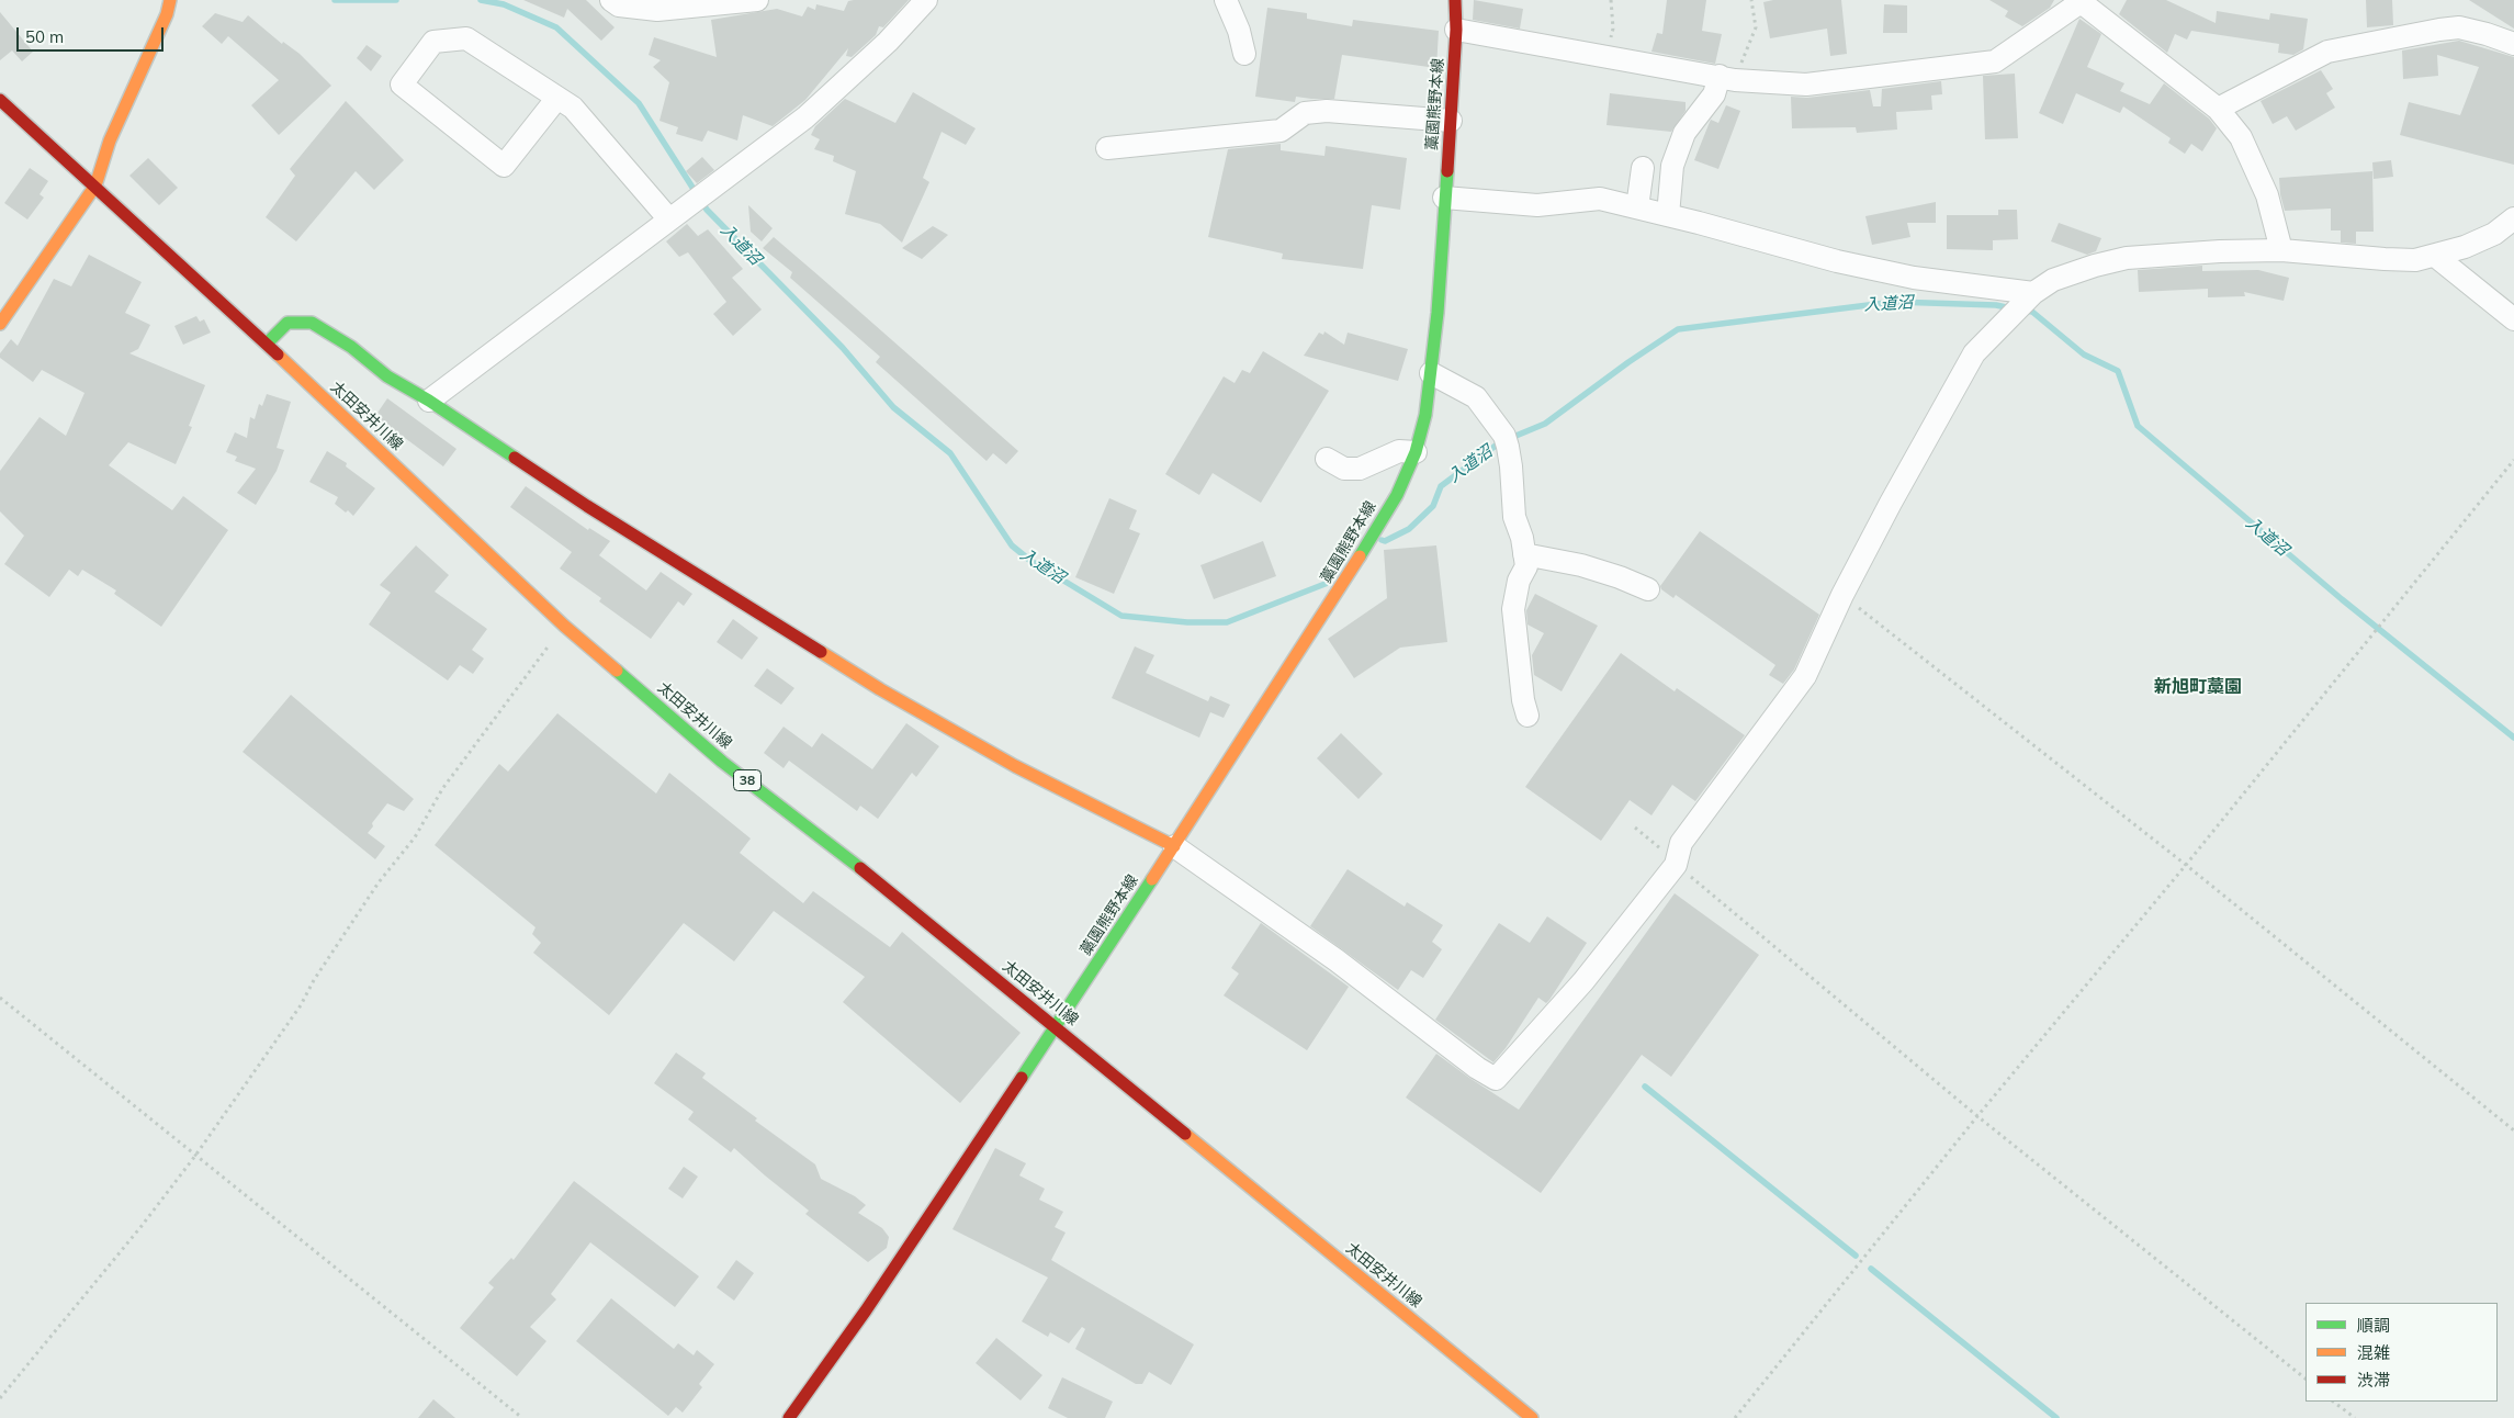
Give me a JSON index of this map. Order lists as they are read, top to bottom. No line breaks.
{"streets":{"main road":["藁園熊野本線","太田安井川線","38"]},"crossings":[["藁園熊野本線","太田安井川線"]],"districts":["新旭町藁園"],"water":["入道沼"],"legend":["順調","混雑","渋滞"],"scale_bar":"50 m"}
